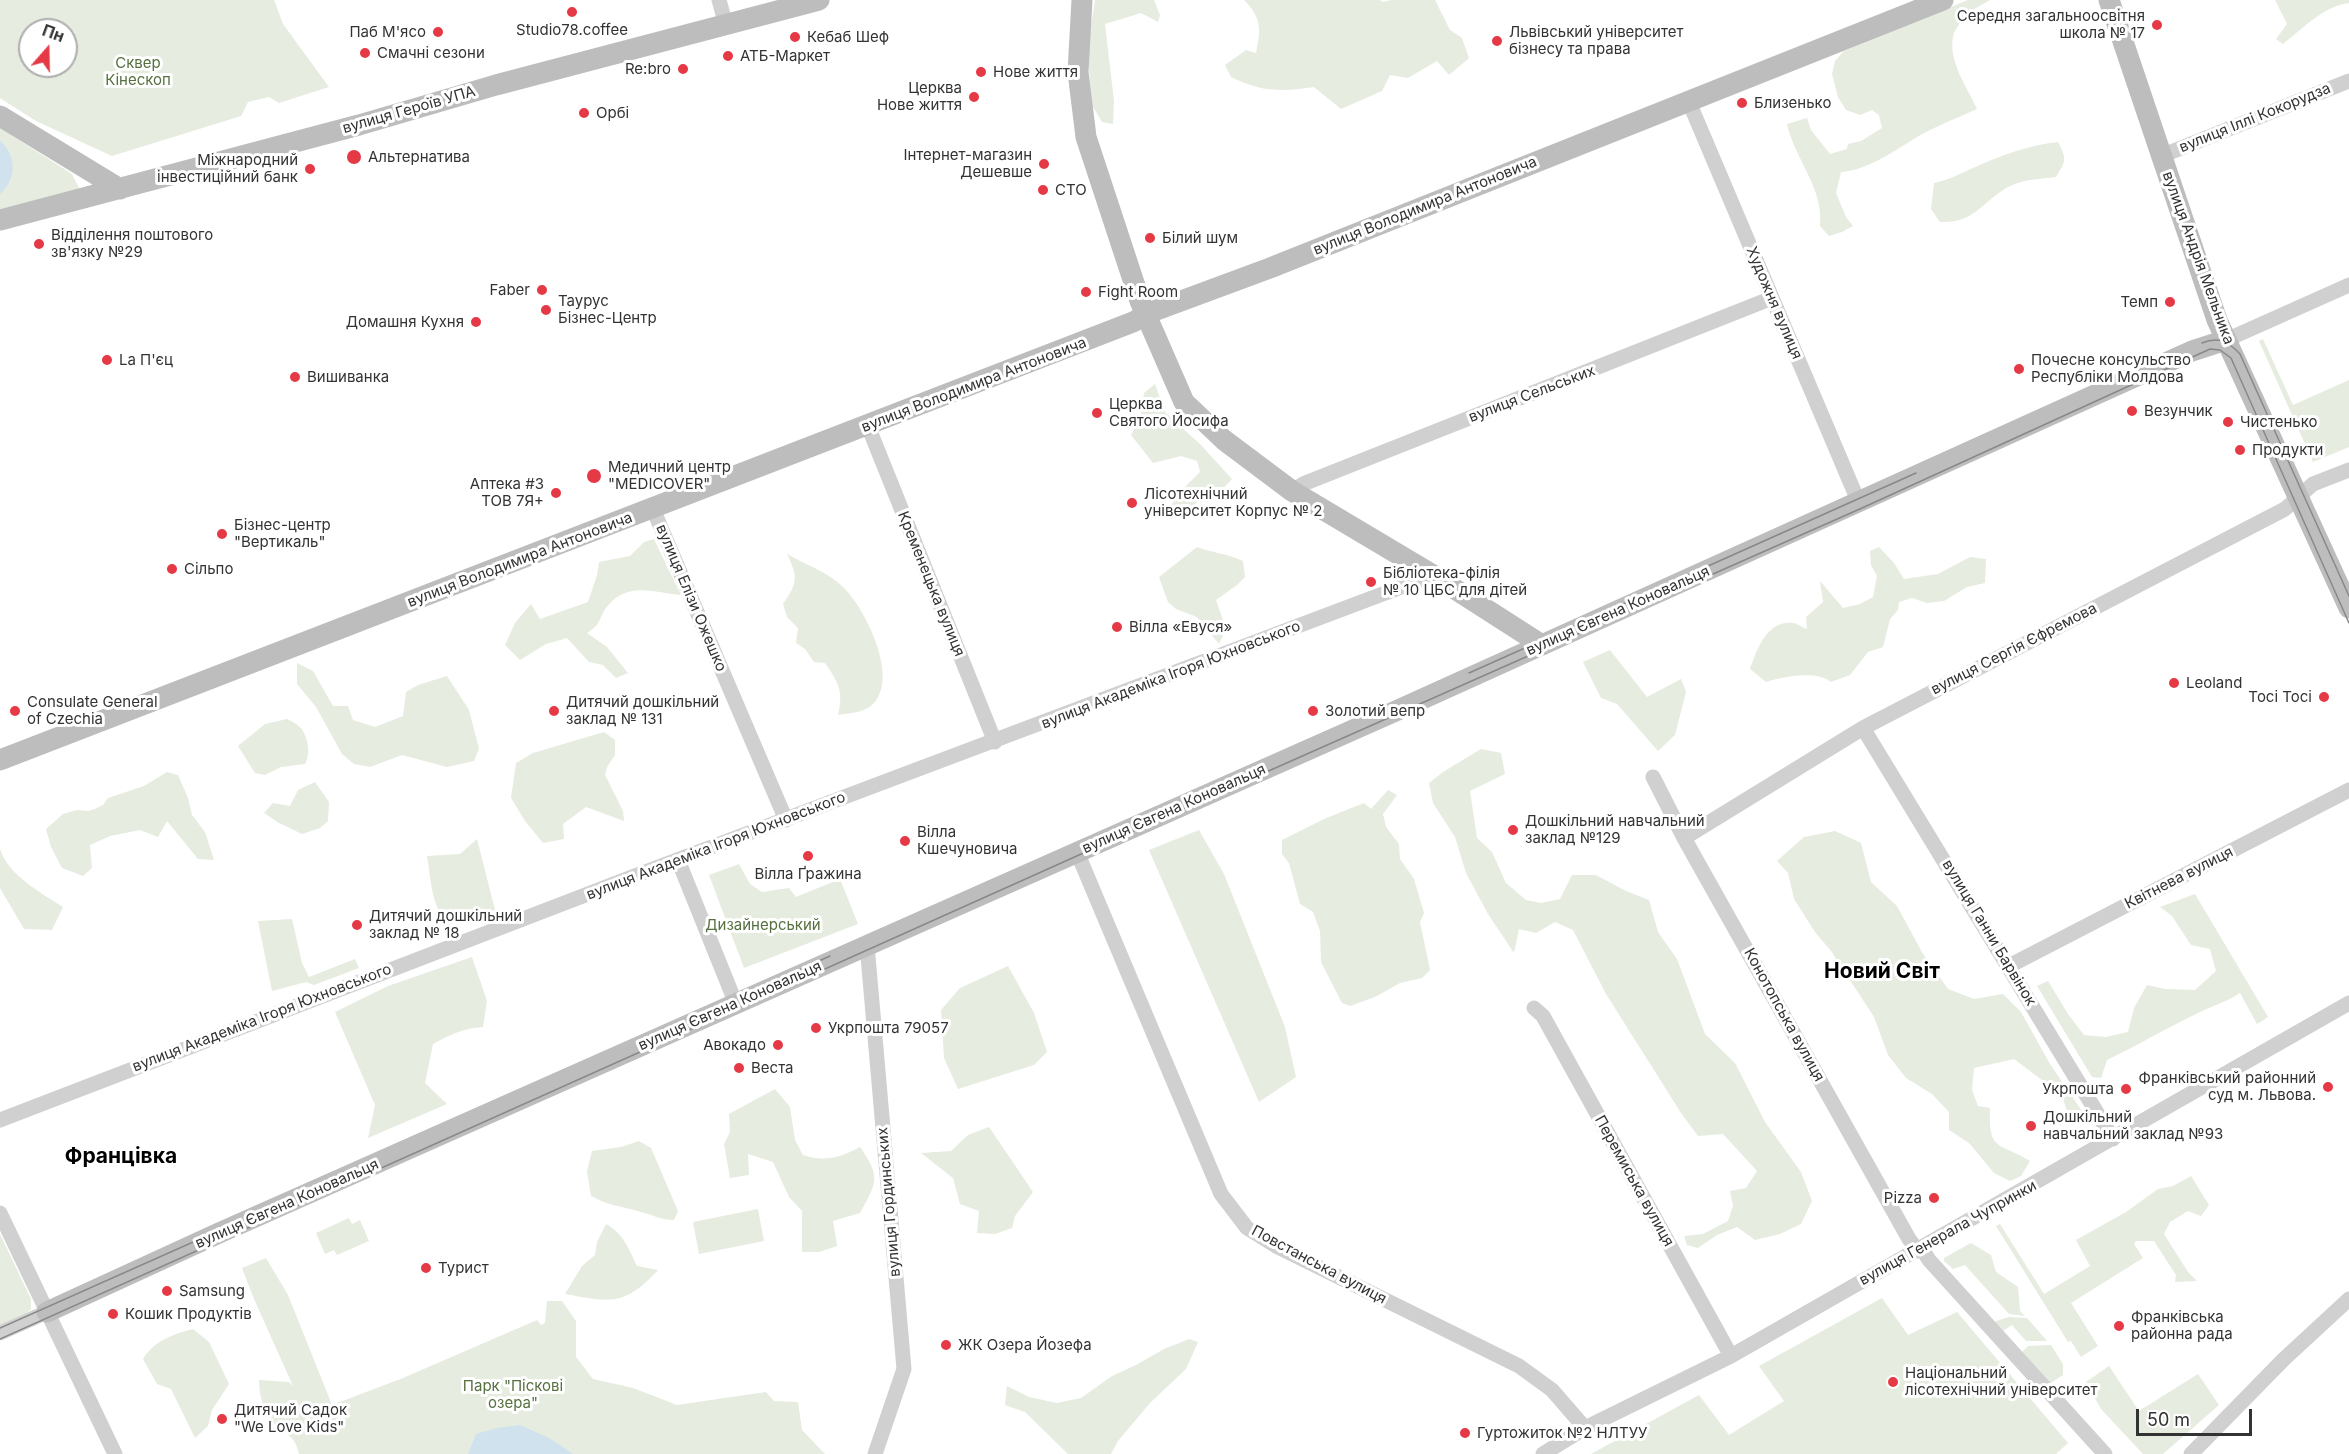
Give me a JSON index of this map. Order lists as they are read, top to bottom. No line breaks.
{"streets":{"street":["вулиця Героїв УПА","вулиця Іллі Кокорудза","вулиця Володимира Антоновича","вулиця Андрія Мельника","Художня вулиця","вулиця Сельських","Кременецька вулиця","вулиця Елізи Ожешко","вулиця Євгена Коновальця","вулиця Сергія Єфремова","вулиця Академіка Ігоря Юхновського","Квітнева вулиця","вулиця Ганни Барвінок","Конотопська вулиця","Перемиська вулиця","вулиця Гординських","вулиця Генерала Чупринки","Повстанська вулиця"]},"crossings":[["вулиця Іллі Кокорудза","вулиця Андрія Мельника"],["вулиця Володимира Антоновича","Художня вулиця"],["вулиця Володимира Антоновича","Кременецька вулиця"],["вулиця Володимира Антоновича","вулиця Елізи Ожешко"],["вулиця Андрія Мельника","вулиця Євгена Коновальця"],["вулиця Андрія Мельника","вулиця Сергія Єфремова"],["Художня вулиця","вулиця Сельських"],["Художня вулиця","вулиця Євгена Коновальця"],["Кременецька вулиця","вулиця Академіка Ігоря Юхновського"],["вулиця Елізи Ожешко","вулиця Академіка Ігоря Юхновського"],["вулиця Євгена Коновальця","вулиця Гординських"],["вулиця Євгена Коновальця","Повстанська вулиця"],["вулиця Сергія Єфремова","вулиця Ганни Барвінок"],["вулиця Сергія Єфремова","Конотопська вулиця"],["Квітнева вулиця","вулиця Ганни Барвінок"],["вулиця Ганни Барвінок","вулиця Генерала Чупринки"],["Конотопська вулиця","вулиця Генерала Чупринки"],["Перемиська вулиця","вулиця Генерала Чупринки"],["вулиця Генерала Чупринки","Повстанська вулиця"]],"districts":["Новий Світ","Францівка"],"parks":["Сквер Кінескоп","Дизайнерський","Парк \"Піскові озера\""],"places":["Studio78.coffee","Середня загальноосвітня школа № 17","Паб М'ясо","Кебаб Шеф","Львівський університет бізнесу та права","Смачні сезони","АТБ-Маркет","Re:bro","Нове життя","Церква Нове життя","Близенько","Орбі","Альтернатива","Інтернет-магазин Дешевше","Міжнародний інвестиційний банк","СТО","Білий шум","Відділення поштового зв'язку №29","Faber","Fight Room","Темп","Таурус Бізнес-Центр","Домашня Кухня","La П'єц","Почесне консульство Республіки Молдова","Вишиванка","Везунчик","Церква Святого Йосифа","Чистенько","Продукти","Медичний центр \"MEDICOVER\"","Аптека #3 ТОВ 7Я+","Лісотехнічний університет Корпус № 2","Бізнес-центр \"Вертикаль\"","Сільпо","Бібліотека-філія № 10 ЦБС для дітей","Вілла «Евуся»","Leoland","Тосі Тосі","Consulate General of Czechia","Дитячий дошкільний заклад № 131","Золотий вепр","Дошкільний навчальний заклад №129","Вілла Кшечуновича","Вілла Ґражина","Дитячий дошкільний заклад № 18","Укрпошта 79057","Авокадо","Веста","Франківський районний суд м. Львова.","Укрпошта","Дошкільний навчальний заклад №93","Pizza","Турист","Samsung","Кошик Продуктів","Франківська районна рада","ЖК Озера Йозефа","Національний лісотехнічний університет","Дитячий Садок \"We Love Kids\"","Гуртожиток №2 НЛТУУ"],"scale_bar":"50 m","north":"top"}
